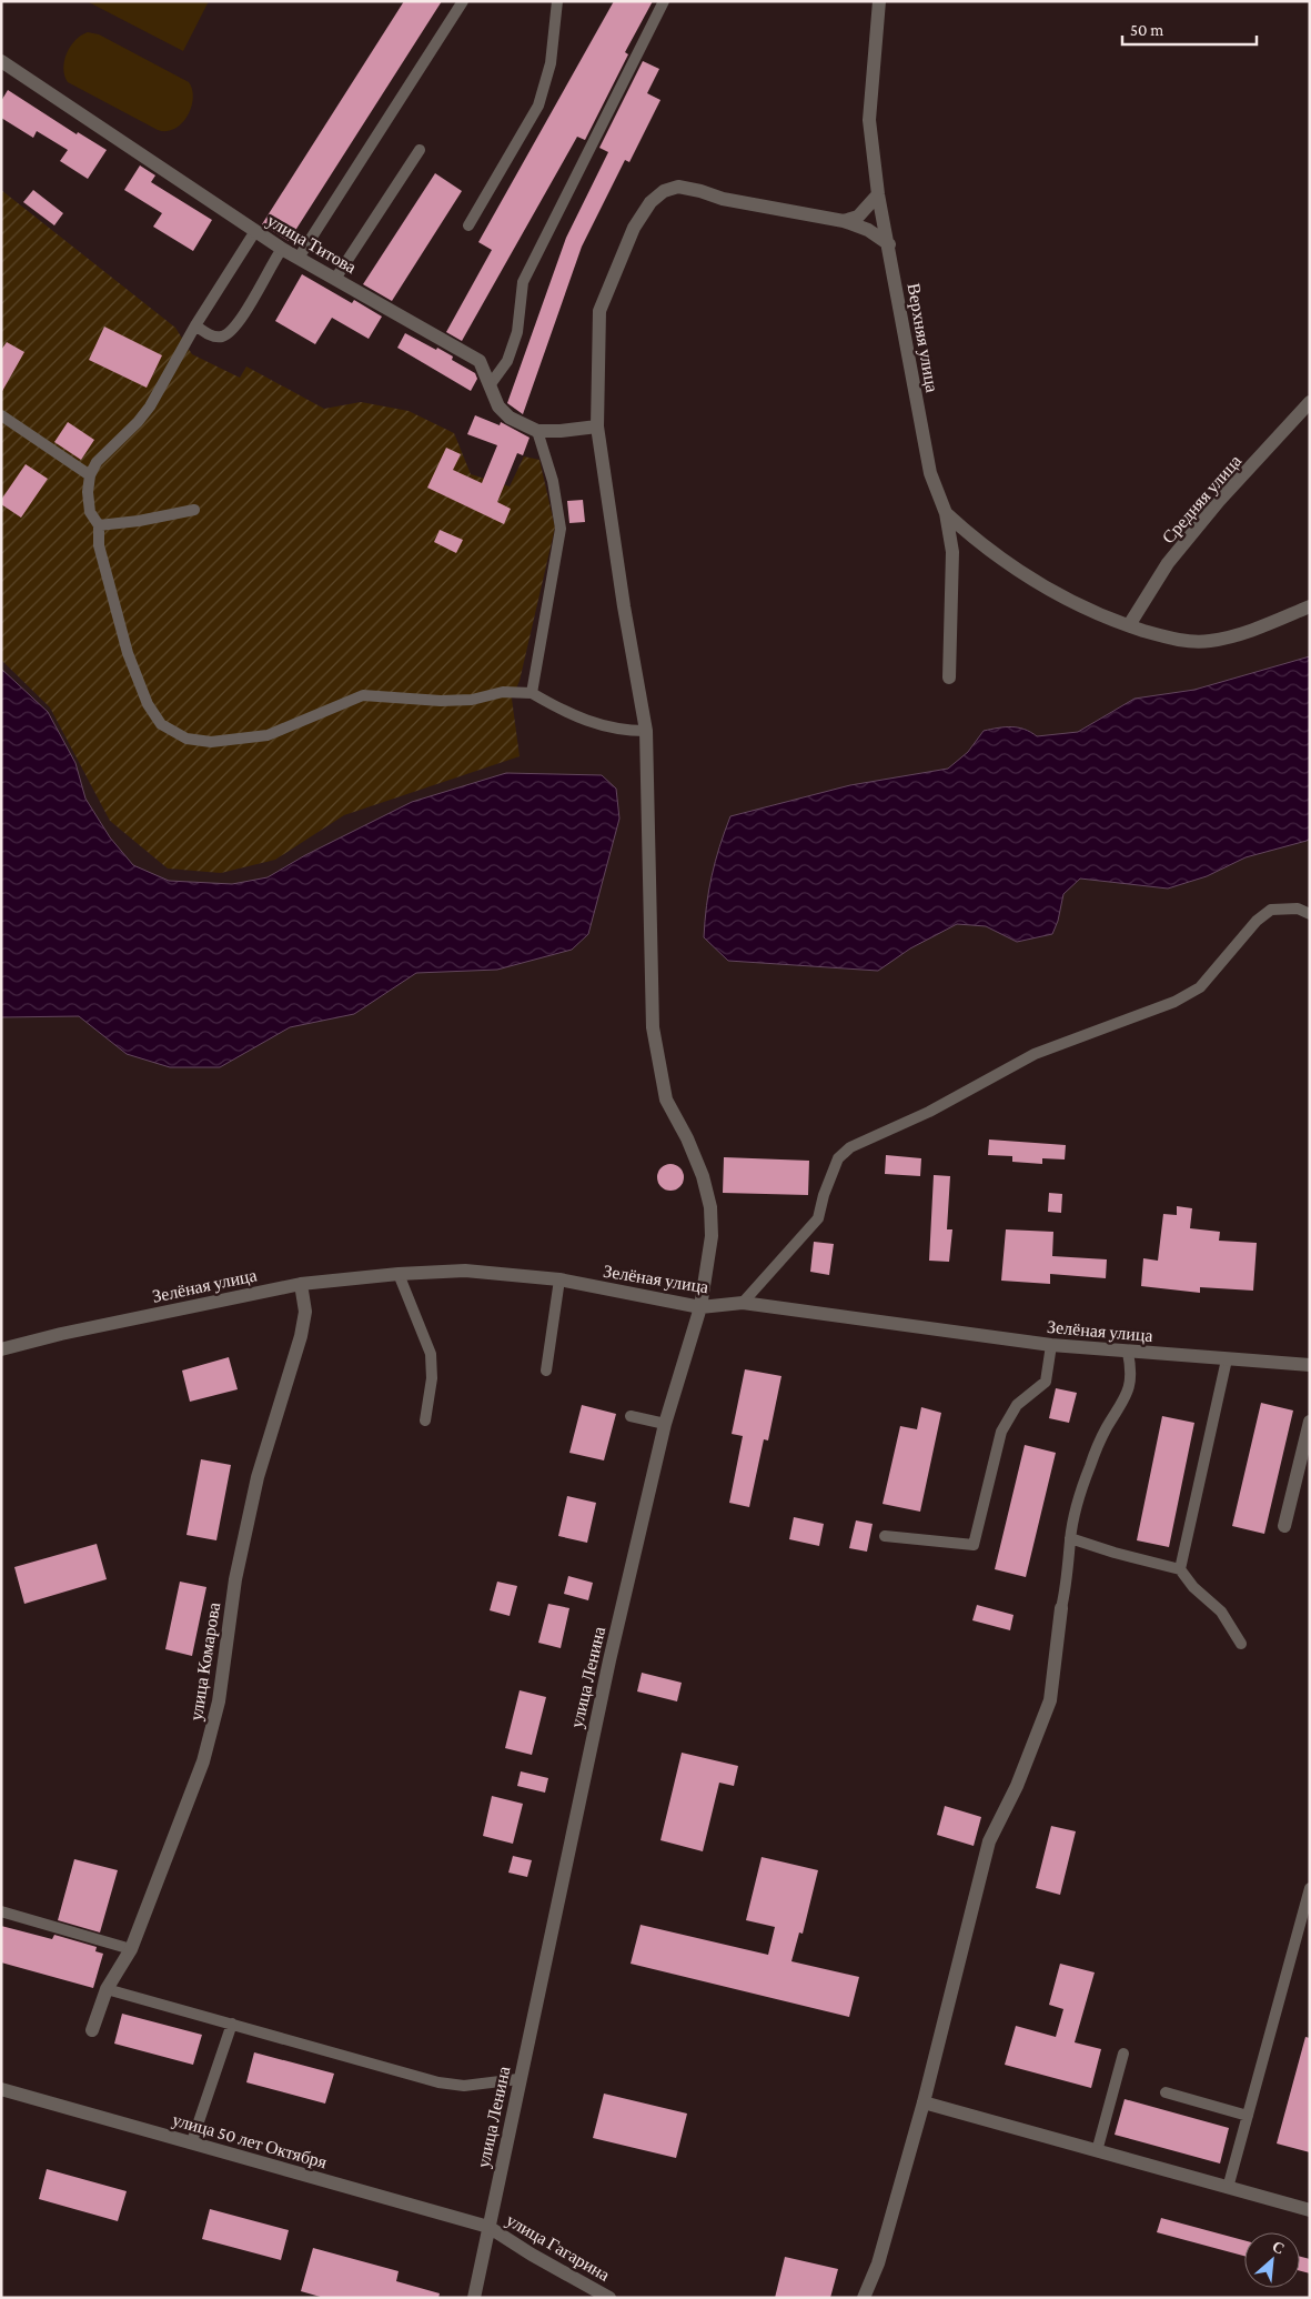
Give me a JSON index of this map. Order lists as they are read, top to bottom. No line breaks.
{"streets":{"street":["улица Титова","Верхняя улица","Средняя улица","Зелёная улица","улица Комарова","улица Ленина","улица 50 лет Октября","улица Гагарина"]},"crossings":[["улица Титова","улица Ленина"],["Верхняя улица","улица Ленина"],["Зелёная улица","улица Комарова"],["Зелёная улица","улица Ленина"],["улица Ленина","улица 50 лет Октября"],["улица Ленина","улица Гагарина"],["улица 50 лет Октября","улица Гагарина"]],"scale_bar":"50 m","north":"top right"}
